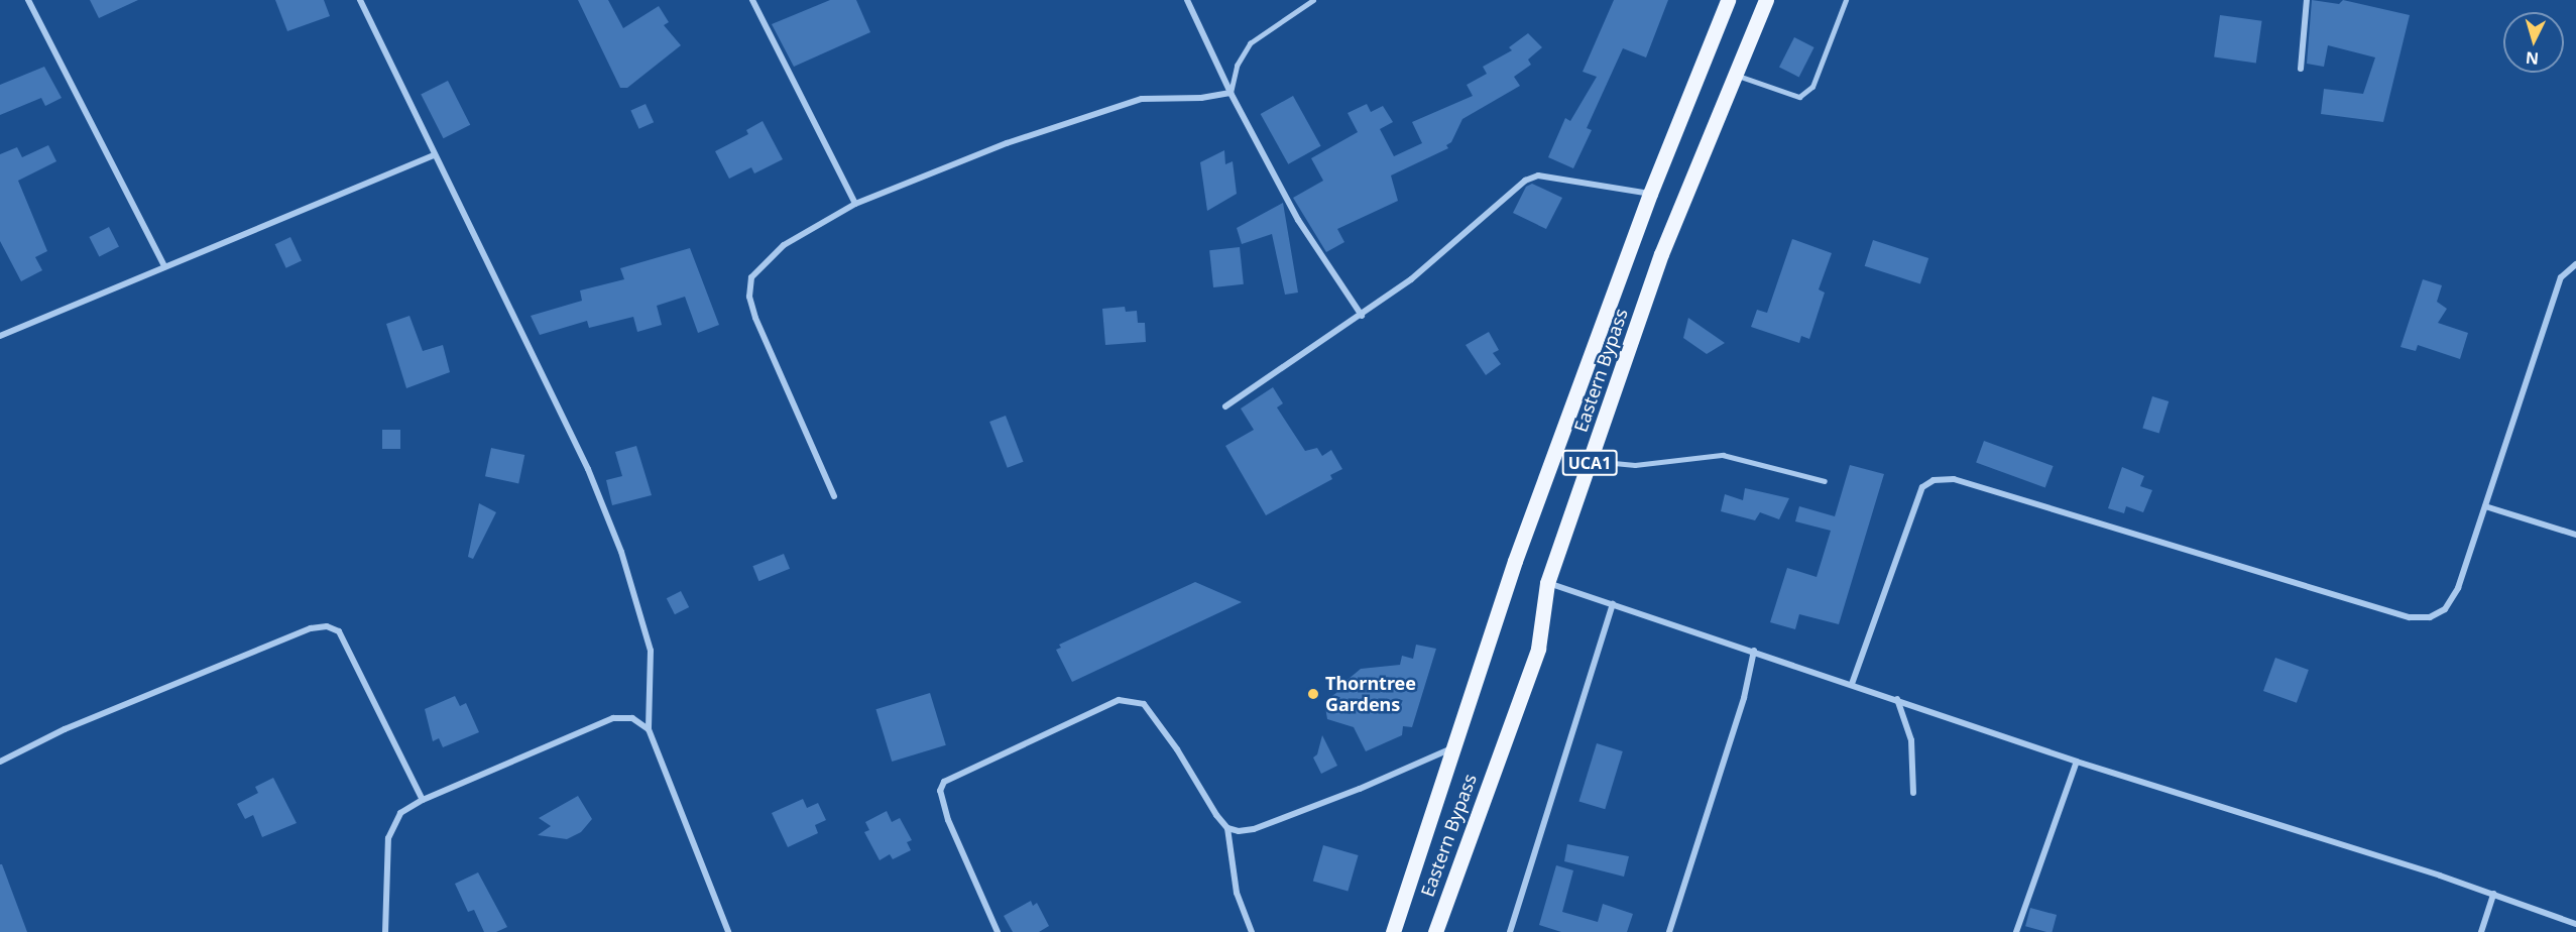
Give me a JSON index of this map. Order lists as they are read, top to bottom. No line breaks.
{"streets":{"main road":["Eastern Bypass","UCA1"]},"places":["Thorntree Gardens"],"north":"bottom"}
